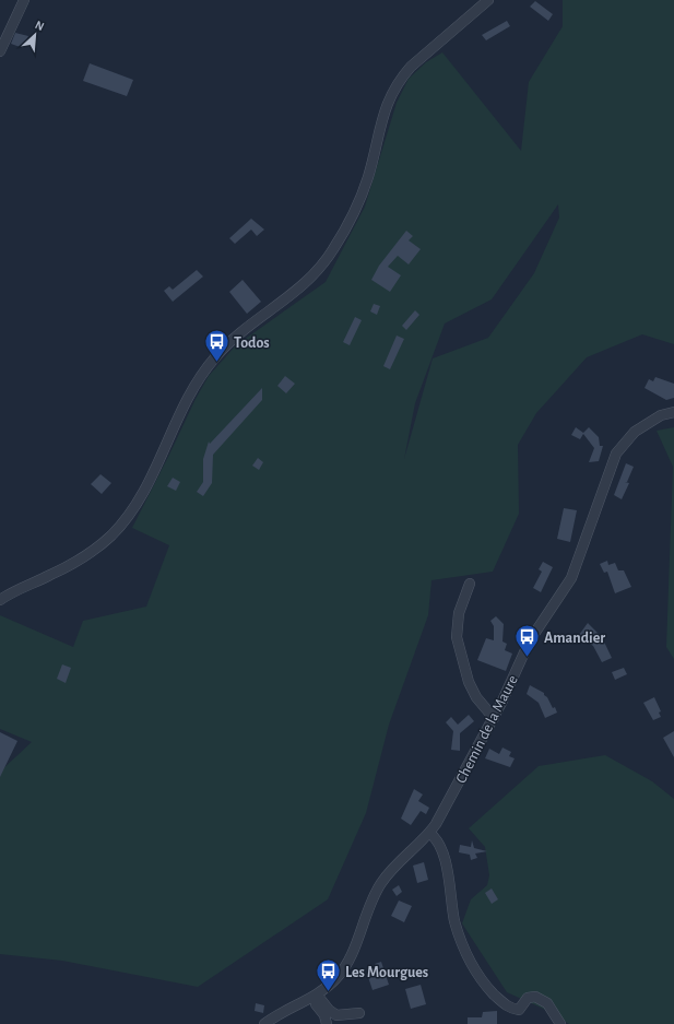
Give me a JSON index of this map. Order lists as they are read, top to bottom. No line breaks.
{"streets":{"street":["Chemin de la Maure"]},"places":{"bus stop":["Todos","Amandier","Les Mourgues"]},"north":"top right"}
